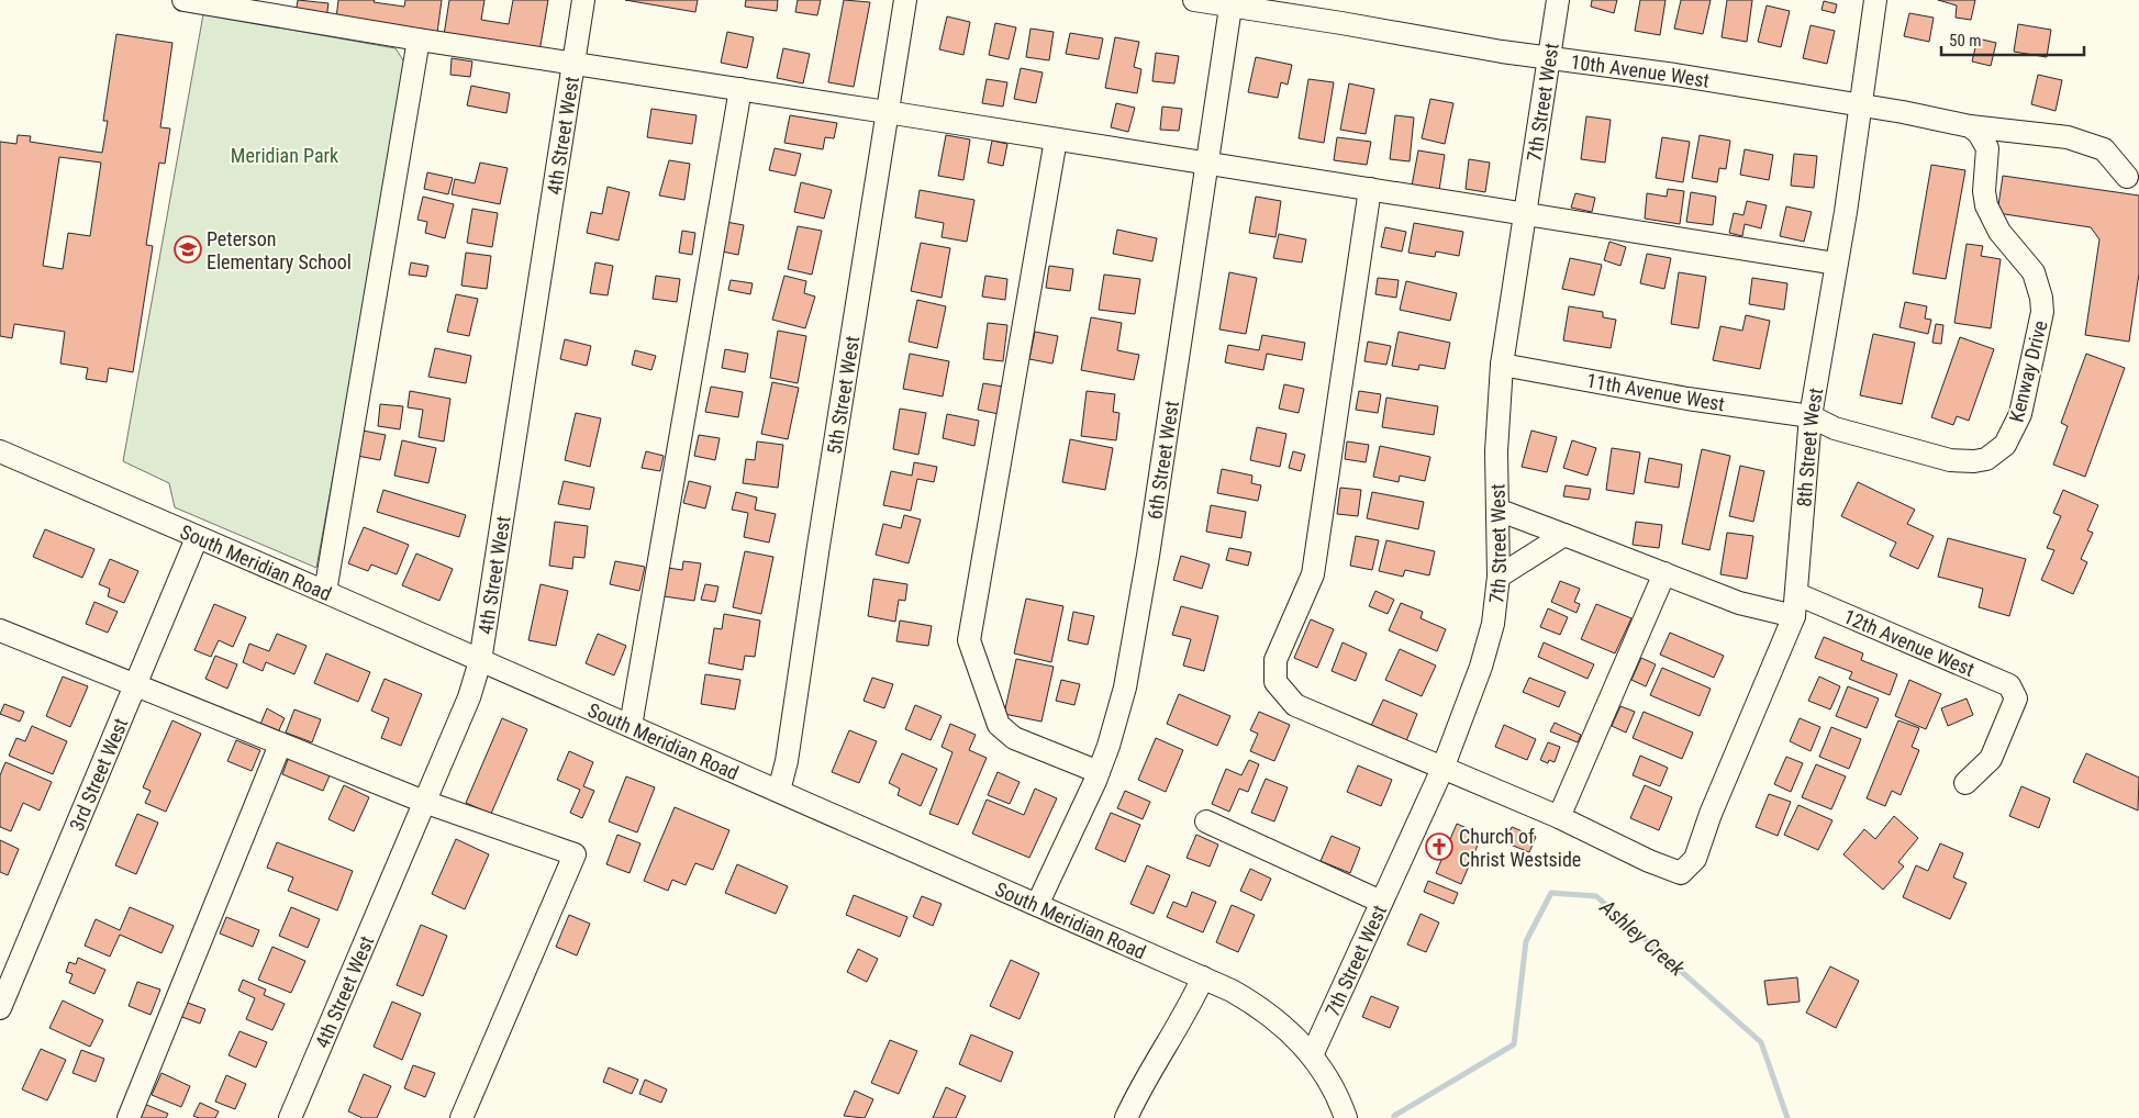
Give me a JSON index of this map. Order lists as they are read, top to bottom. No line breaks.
{"streets":{"street":["10th Avenue West","7th Street West","4th Street West","Kenway Drive","11th Avenue West","5th Street West","8th Street West","6th Street West","South Meridian Road","12th Avenue West","3rd Street West"]},"crossings":[["10th Avenue West","7th Street West"],["10th Avenue West","Kenway Drive"],["10th Avenue West","8th Street West"],["10th Avenue West","6th Street West"],["7th Street West","11th Avenue West"],["7th Street West","South Meridian Road"],["7th Street West","12th Avenue West"],["4th Street West","South Meridian Road"],["Kenway Drive","11th Avenue West"],["Kenway Drive","8th Street West"],["11th Avenue West","8th Street West"],["5th Street West","South Meridian Road"],["8th Street West","12th Avenue West"],["6th Street West","South Meridian Road"],["South Meridian Road","3rd Street West"]],"water":["Ashley Creek"],"parks":["Meridian Park"],"places":{"school or university":["Peterson Elementary School"],"church":["Church of Christ Westside"]},"scale_bar":"50 m"}
